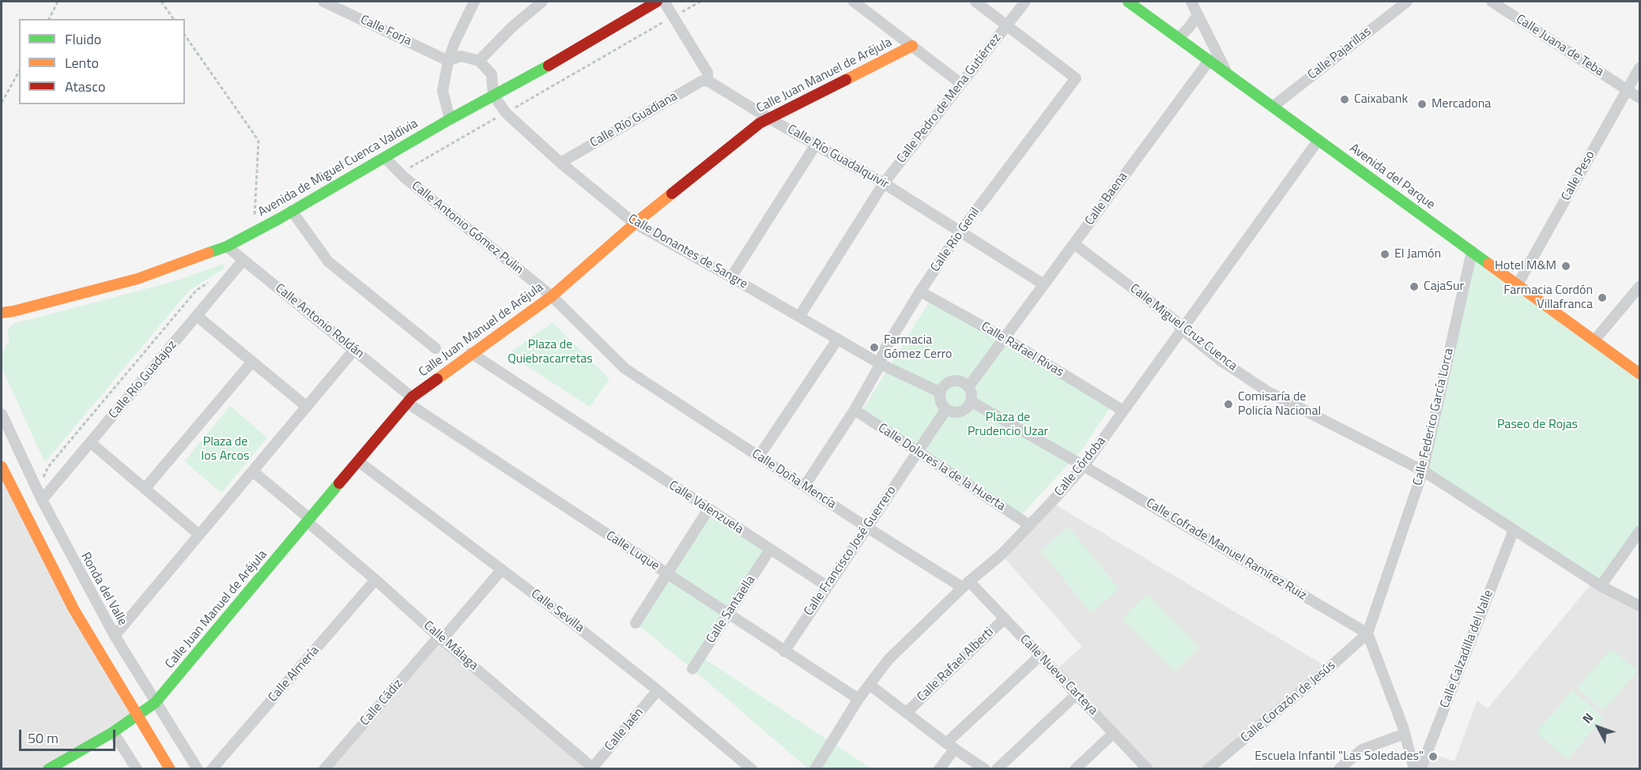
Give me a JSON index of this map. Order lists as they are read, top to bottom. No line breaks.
{"streets":{"street":["Calle Forja","Calle Juana de Teba","Calle Pajarillas","Calle Juan Manuel de Aréjula","Calle Pedro de Mena Gutiérrez","Calle Río Guadiana","Calle Río Guadalquivir","Avenida de Miguel Cuenca Valdivia","Calle Peso","Avenida del Parque","Calle Baena","Calle Antonio Gómez Pulin","Calle Río Genil","Calle Donantes de Sangre","Calle Antonio Roldán","Calle Miguel Cruz Cuenca","Calle Rafael Rivas","Calle Río Guadajoz","Calle Federico García Lorca","Calle Córdoba","Calle Dolores la de la Huerta","Calle Doña Mencía","Calle Valenzuela","Calle Cofrade Manuel Ramírez Ruiz","Calle Luque","Calle Francisco José Guerrero","Ronda del Valle","Calle Santaella","Calle Sevilla","Calle Málaga","Calle Calzadilla del Valle","Calle Rafael Alberti","Calle Almería","Calle Nueva Carteya","Calle Corazón de Jesús","Calle Cádiz","Calle Jaén"]},"crossings":[["Calle Juana de Teba","Calle Peso"],["Calle Pajarillas","Avenida del Parque"],["Calle Juan Manuel de Aréjula","Calle Río Guadalquivir"],["Calle Juan Manuel de Aréjula","Calle Antonio Gómez Pulin"],["Calle Juan Manuel de Aréjula","Calle Donantes de Sangre"],["Calle Juan Manuel de Aréjula","Calle Antonio Roldán"],["Calle Juan Manuel de Aréjula","Calle Doña Mencía"],["Calle Juan Manuel de Aréjula","Calle Valenzuela"],["Calle Juan Manuel de Aréjula","Calle Luque"],["Calle Juan Manuel de Aréjula","Ronda del Valle"],["Calle Juan Manuel de Aréjula","Calle Sevilla"],["Calle Juan Manuel de Aréjula","Calle Málaga"],["Calle Pedro de Mena Gutiérrez","Calle Río Guadalquivir"],["Calle Pedro de Mena Gutiérrez","Calle Río Genil"],["Calle Pedro de Mena Gutiérrez","Calle Donantes de Sangre"],["Calle Río Guadiana","Calle Río Guadalquivir"],["Calle Río Guadiana","Calle Donantes de Sangre"],["Calle Río Guadalquivir","Calle Baena"],["Calle Río Guadalquivir","Calle Río Genil"],["Avenida de Miguel Cuenca Valdivia","Calle Antonio Gómez Pulin"],["Avenida de Miguel Cuenca Valdivia","Calle Donantes de Sangre"],["Avenida de Miguel Cuenca Valdivia","Calle Antonio Roldán"],["Calle Peso","Avenida del Parque"],["Avenida del Parque","Calle Baena"],["Avenida del Parque","Calle Federico García Lorca"],["Avenida del Parque","Calle Córdoba"],["Calle Baena","Calle Donantes de Sangre"],["Calle Baena","Calle Miguel Cruz Cuenca"],["Calle Baena","Calle Rafael Rivas"],["Calle Baena","Calle Francisco José Guerrero"],["Calle Antonio Gómez Pulin","Calle Doña Mencía"],["Calle Río Genil","Calle Donantes de Sangre"],["Calle Río Genil","Calle Rafael Rivas"],["Calle Río Genil","Calle Dolores la de la Huerta"],["Calle Río Genil","Calle Doña Mencía"],["Calle Donantes de Sangre","Calle Francisco José Guerrero"],["Calle Antonio Roldán","Calle Río Guadajoz"],["Calle Antonio Roldán","Calle Luque"],["Calle Miguel Cruz Cuenca","Calle Federico García Lorca"],["Calle Miguel Cruz Cuenca","Calle Córdoba"],["Calle Rafael Rivas","Calle Córdoba"],["Calle Río Guadajoz","Ronda del Valle"],["Calle Federico García Lorca","Calle Cofrade Manuel Ramírez Ruiz"],["Calle Federico García Lorca","Calle Corazón de Jesús"],["Calle Córdoba","Calle Dolores la de la Huerta"],["Calle Córdoba","Calle Doña Mencía"],["Calle Córdoba","Calle Cofrade Manuel Ramírez Ruiz"],["Calle Córdoba","Calle Luque"],["Calle Córdoba","Calle Nueva Carteya"],["Calle Dolores la de la Huerta","Calle Francisco José Guerrero"],["Calle Doña Mencía","Calle Francisco José Guerrero"],["Calle Doña Mencía","Calle Nueva Carteya"],["Calle Valenzuela","Calle Francisco José Guerrero"],["Calle Valenzuela","Calle Santaella"],["Calle Cofrade Manuel Ramírez Ruiz","Calle Corazón de Jesús"],["Calle Luque","Calle Francisco José Guerrero"],["Calle Luque","Calle Santaella"],["Calle Sevilla","Calle Cádiz"],["Calle Sevilla","Calle Jaén"],["Calle Málaga","Calle Almería"],["Calle Málaga","Calle Cádiz"],["Calle Málaga","Calle Jaén"],["Calle Rafael Alberti","Calle Nueva Carteya"]],"parks":["Plaza de Quiebracarretas","Plaza de Prudencio Uzar","Paseo de Rojas","Plaza de los Arcos"],"places":["Caixabank","Mercadona","El Jamón","Hotel M&M","CajaSur","Farmacia Cordón Villafranca","Farmacia Gómez Cerro","Comisaría de Policía Nacional","Escuela Infantil \"Las Soledades\""],"legend":["Fluido","Lento","Atasco"],"scale_bar":"50 m","north":"top left"}
